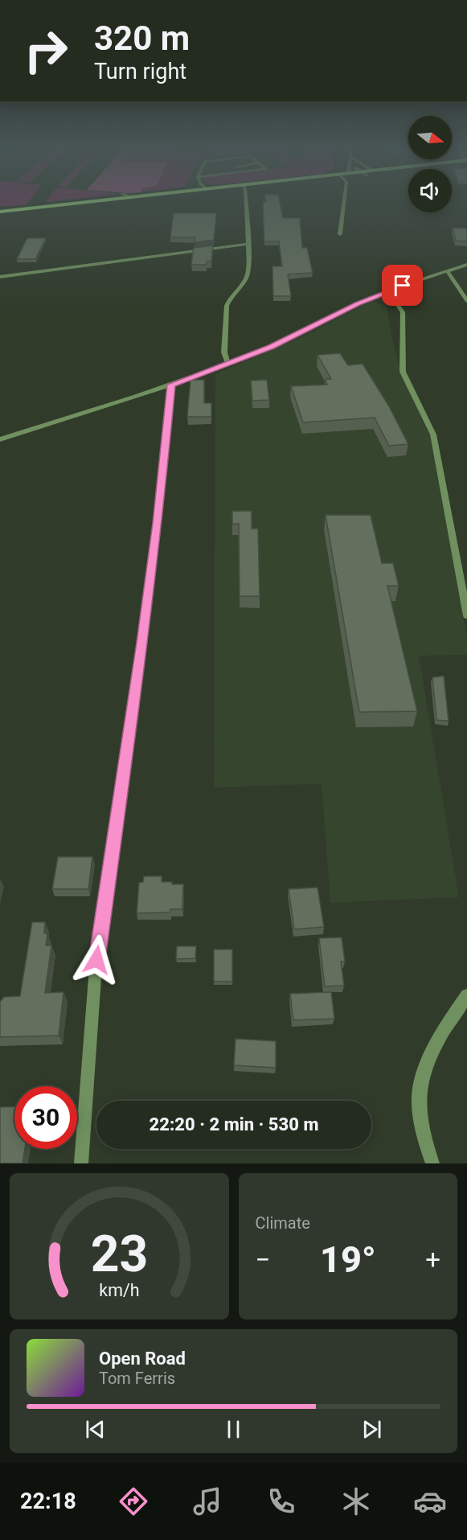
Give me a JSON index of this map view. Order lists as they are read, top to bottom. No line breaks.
{"north":"right","page":{"turn":["320 m","Turn right"],"limit":"30","trip":"22:20 · 2 min · 530 m","tile":"Climate","heat":["−","19°","+"],"song":["Open Road","Tom Ferris"],"tabs":"22:18","gauge":["23","km/h"]}}
